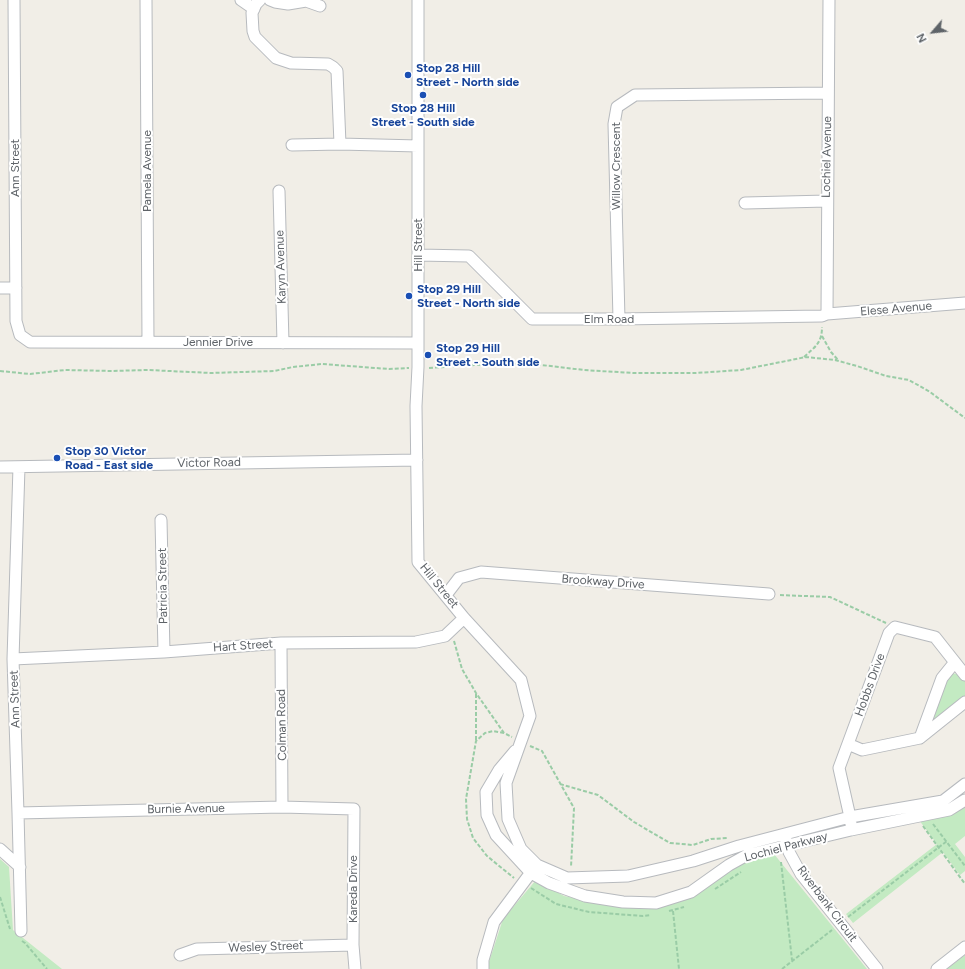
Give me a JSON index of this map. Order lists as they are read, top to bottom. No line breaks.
{"streets":{"street":["Lochiel Avenue","Willow Crescent","Ann Street","Pamela Avenue","Hill Street","Karyn Avenue","Elese Avenue","Elm Road","Jennier Drive","Victor Road","Brookway Drive","Patricia Street","Hart Street","Hobbs Drive","Colman Road","Burnie Avenue","Lochiel Parkway","Kareda Drive","Riverbank Circuit","Wesley Street"]},"crossings":[["Lochiel Avenue","Willow Crescent"],["Lochiel Avenue","Elese Avenue"],["Lochiel Avenue","Elm Road"],["Willow Crescent","Elm Road"],["Ann Street","Jennier Drive"],["Ann Street","Victor Road"],["Ann Street","Hart Street"],["Ann Street","Burnie Avenue"],["Pamela Avenue","Jennier Drive"],["Hill Street","Elm Road"],["Hill Street","Jennier Drive"],["Hill Street","Victor Road"],["Hill Street","Brookway Drive"],["Hill Street","Hart Street"],["Hill Street","Lochiel Parkway"],["Karyn Avenue","Jennier Drive"],["Elese Avenue","Elm Road"],["Patricia Street","Hart Street"],["Hart Street","Colman Road"],["Hart Street","Lochiel Parkway"],["Hobbs Drive","Lochiel Parkway"],["Colman Road","Burnie Avenue"],["Burnie Avenue","Kareda Drive"],["Lochiel Parkway","Riverbank Circuit"],["Kareda Drive","Wesley Street"]],"places":["Stop 28 Hill Street - North side","Stop 28 Hill Street - South side","Stop 29 Hill Street - North side","Stop 29 Hill Street - South side","Stop 30 Victor Road - East side"],"north":"bottom left"}
